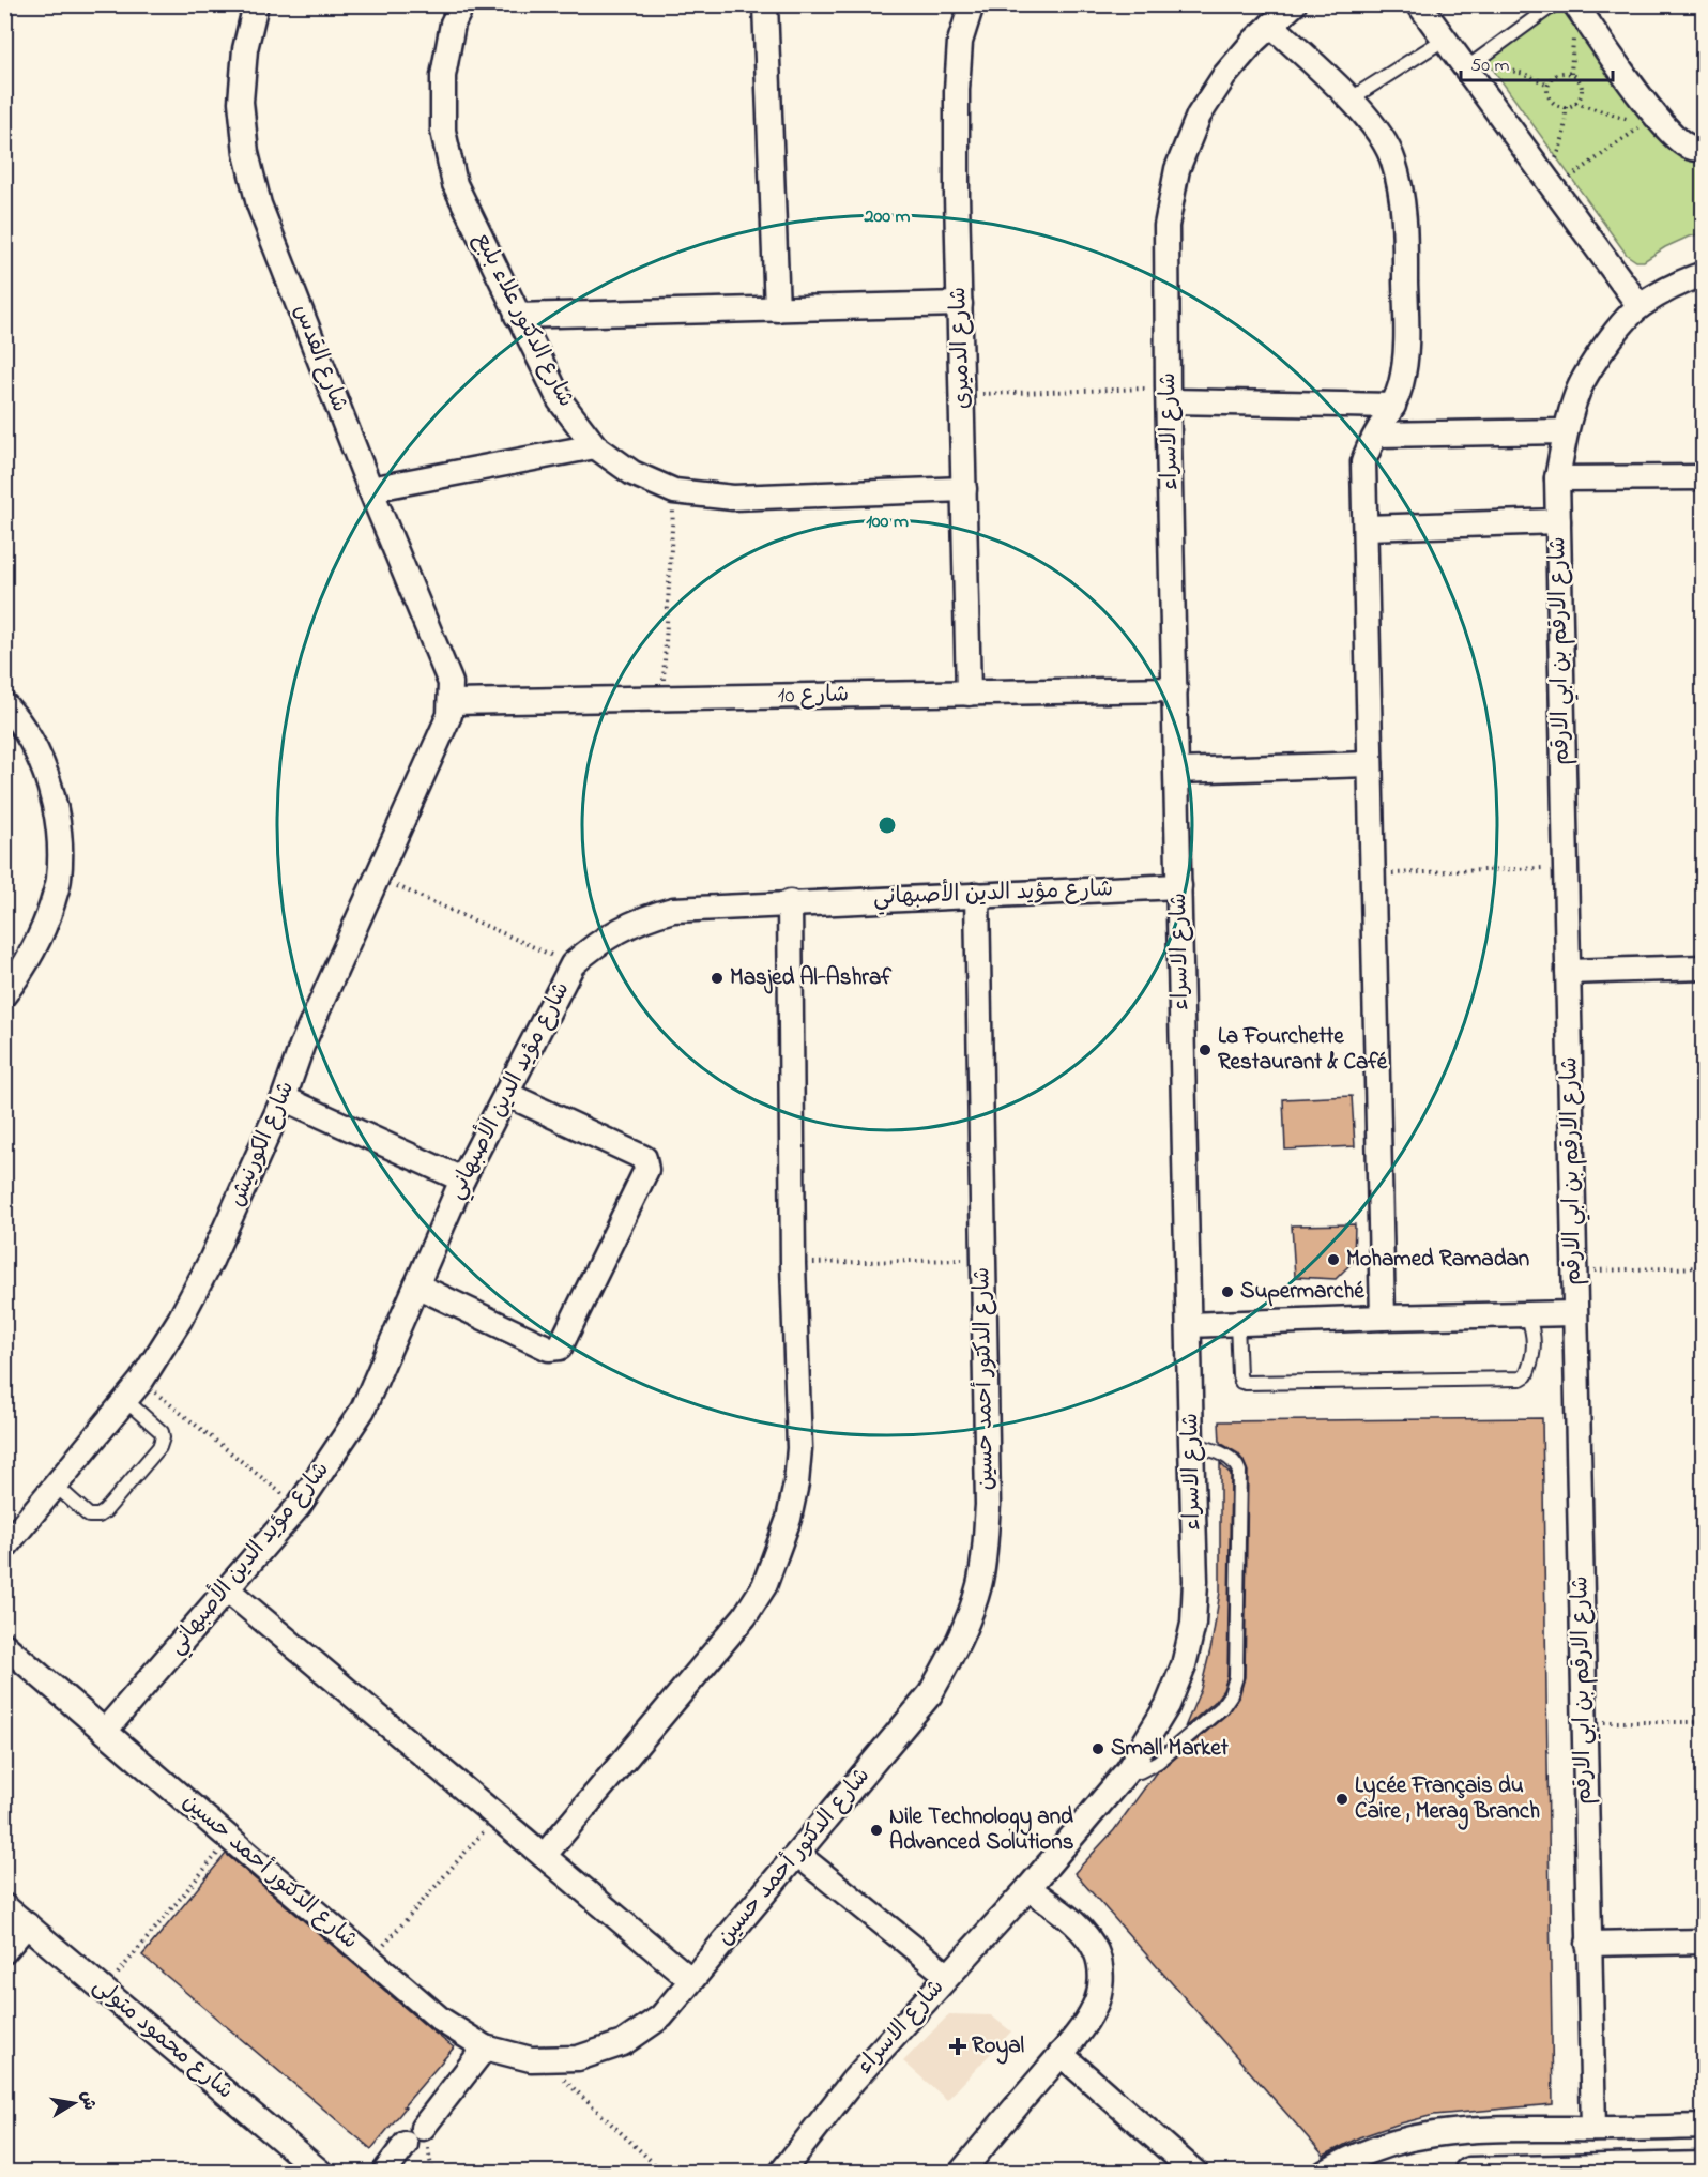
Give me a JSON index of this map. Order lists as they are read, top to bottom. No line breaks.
{"streets":{"street":["شارع الدكتور علاء بلبع","شارع الدميرى","شارع القدس","شارع الاسراء","شارع الارقم بن ابي الارقم","شارع 10","شارع مؤيد الدين الأصبهاني","شارع الكورنيش","شارع الدكتور أحمد حسين","شارع محمود متولى"]},"crossings":[["شارع الدكتور علاء بلبع","شارع الدميرى"],["شارع الدميرى","شارع 10"],["شارع القدس","شارع 10"],["شارع القدس","شارع الكورنيش"],["شارع الاسراء","شارع 10"],["شارع الاسراء","شارع مؤيد الدين الأصبهاني"],["شارع 10","شارع الكورنيش"],["شارع مؤيد الدين الأصبهاني","شارع الدكتور أحمد حسين"]],"places":{"other":["Masjed Al-Ashraf","La Fourchette Restaurant & Café","Mohamed Ramadan","Supermarché","Small Market","Lycée Français du Caire , Merag Branch","Nile Technology and Advanced Solutions"],"health":["Royal"]},"scale_bar":"50 m","north":"right","rings":["200 m","100 m"]}
